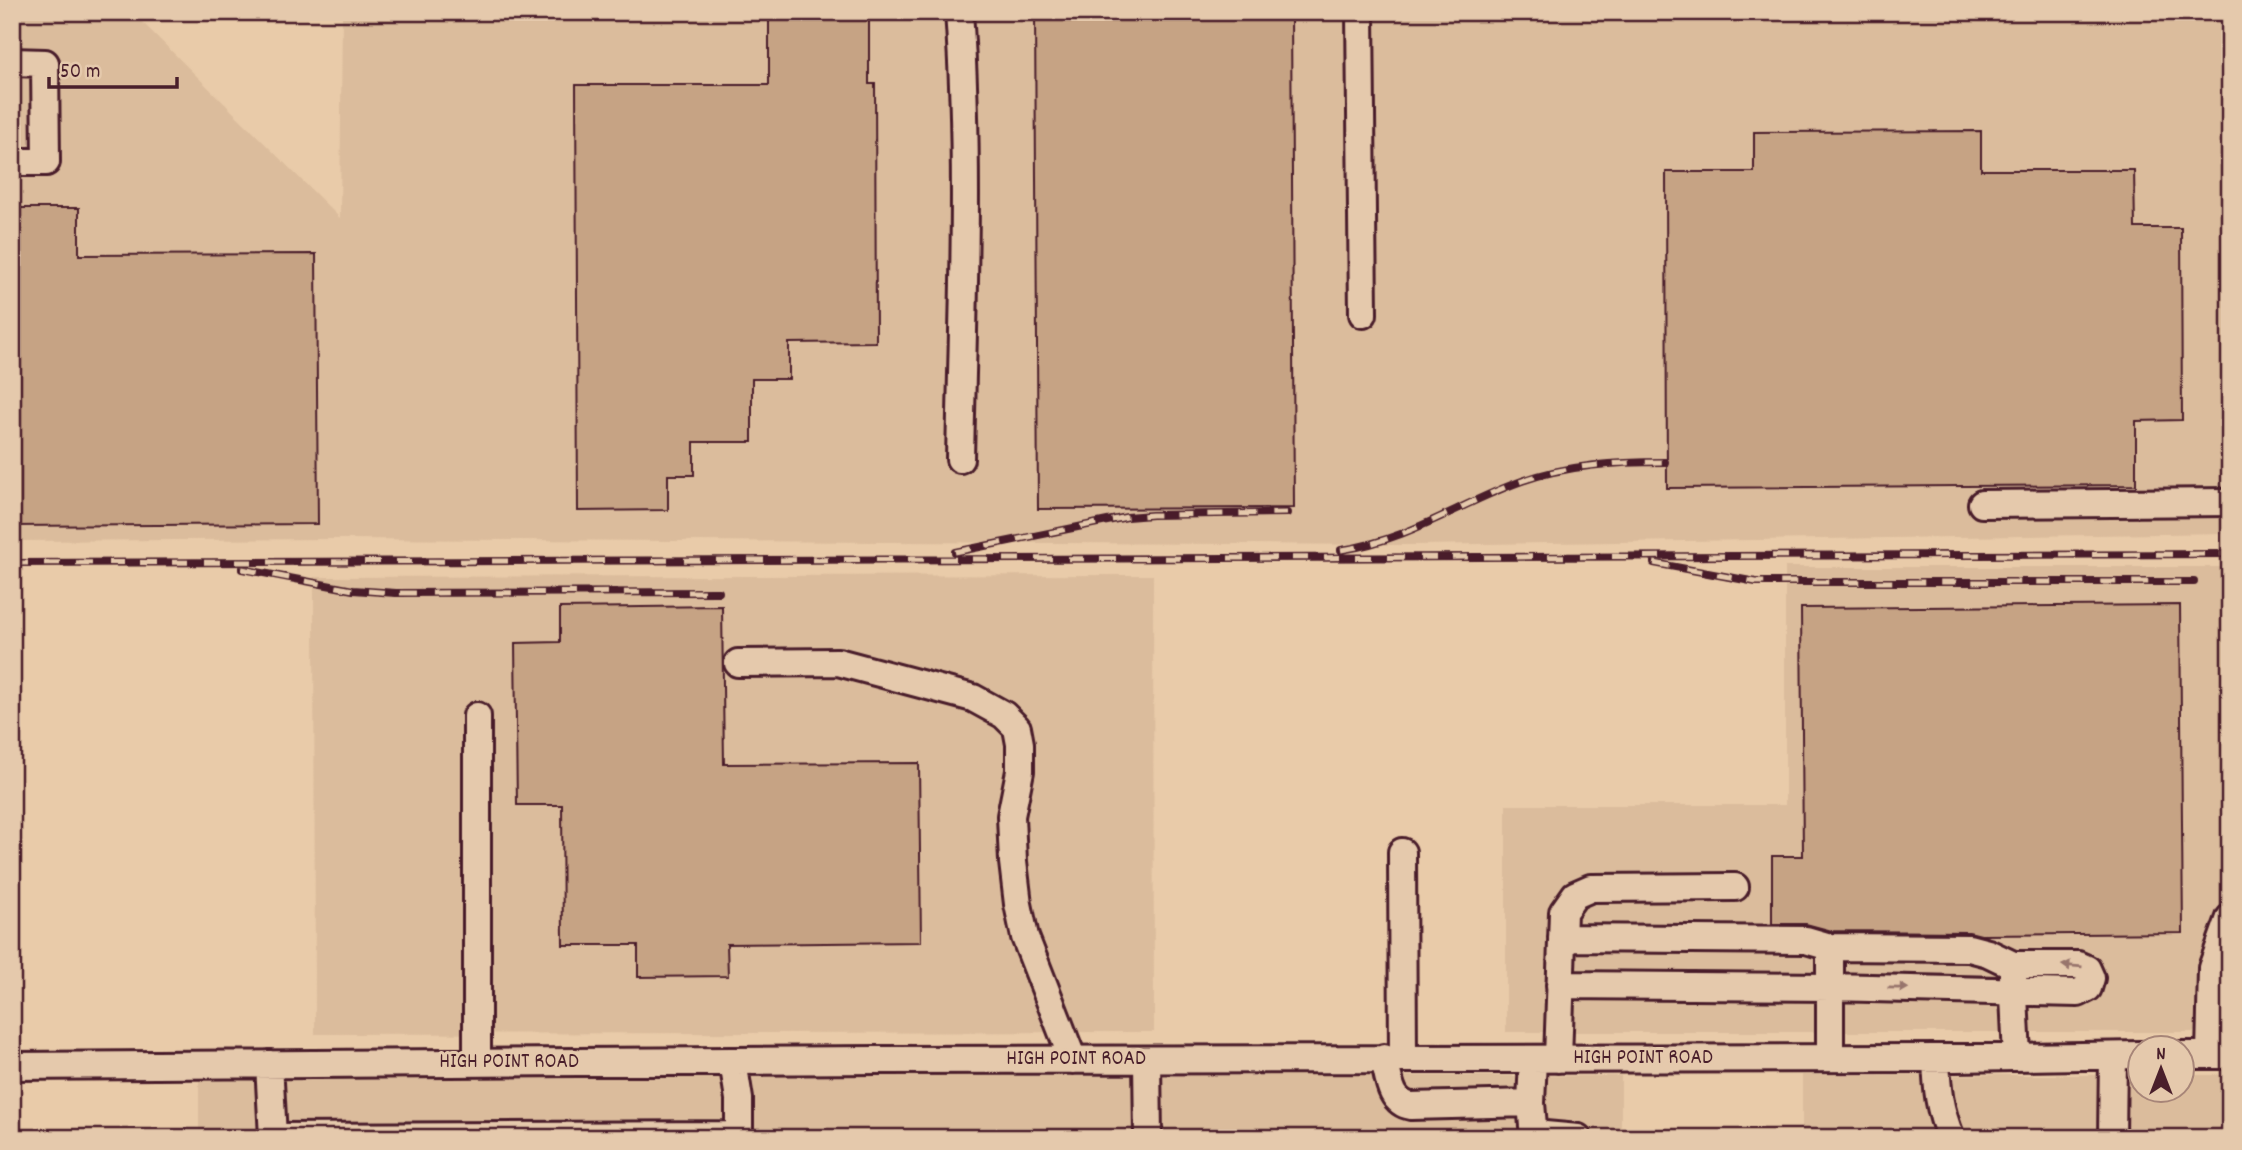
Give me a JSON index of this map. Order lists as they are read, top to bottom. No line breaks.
{"streets":{"street":["HIGH POINT ROAD"]},"scale_bar":"50 m","north":"top"}
